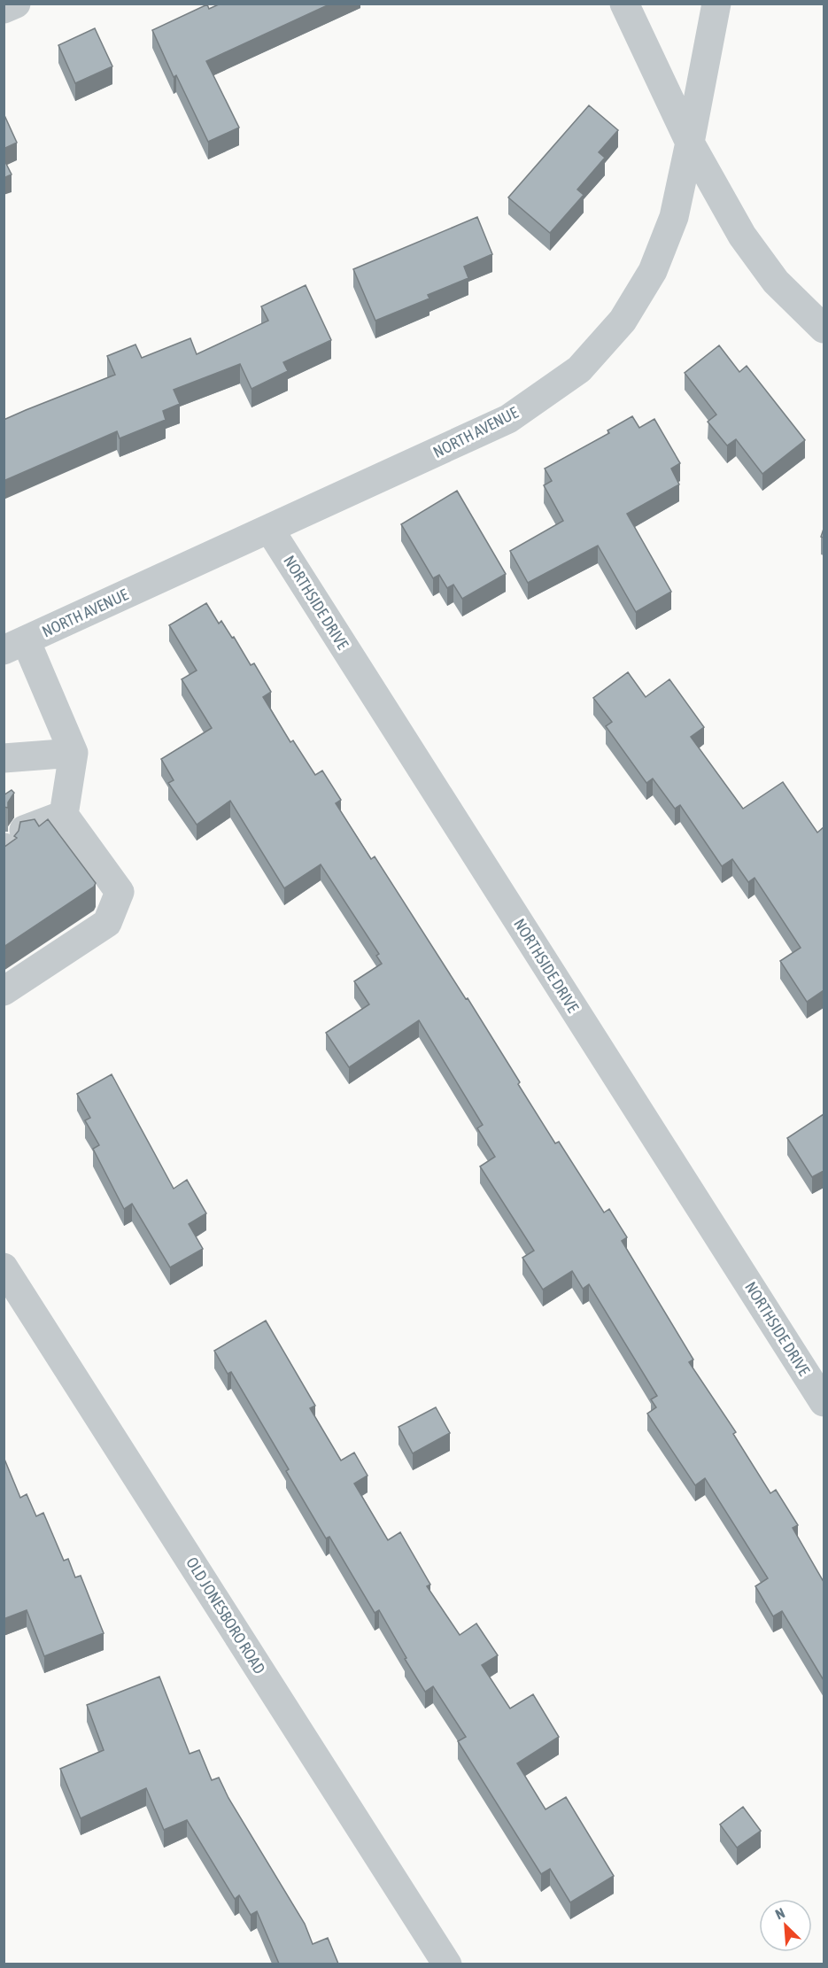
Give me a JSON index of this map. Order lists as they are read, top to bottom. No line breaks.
{"streets":{"street":["NORTH AVENUE","NORTHSIDE DRIVE","OLD JONESBORO ROAD"]},"crossings":[["NORTH AVENUE","NORTHSIDE DRIVE"]],"north":"top left"}
